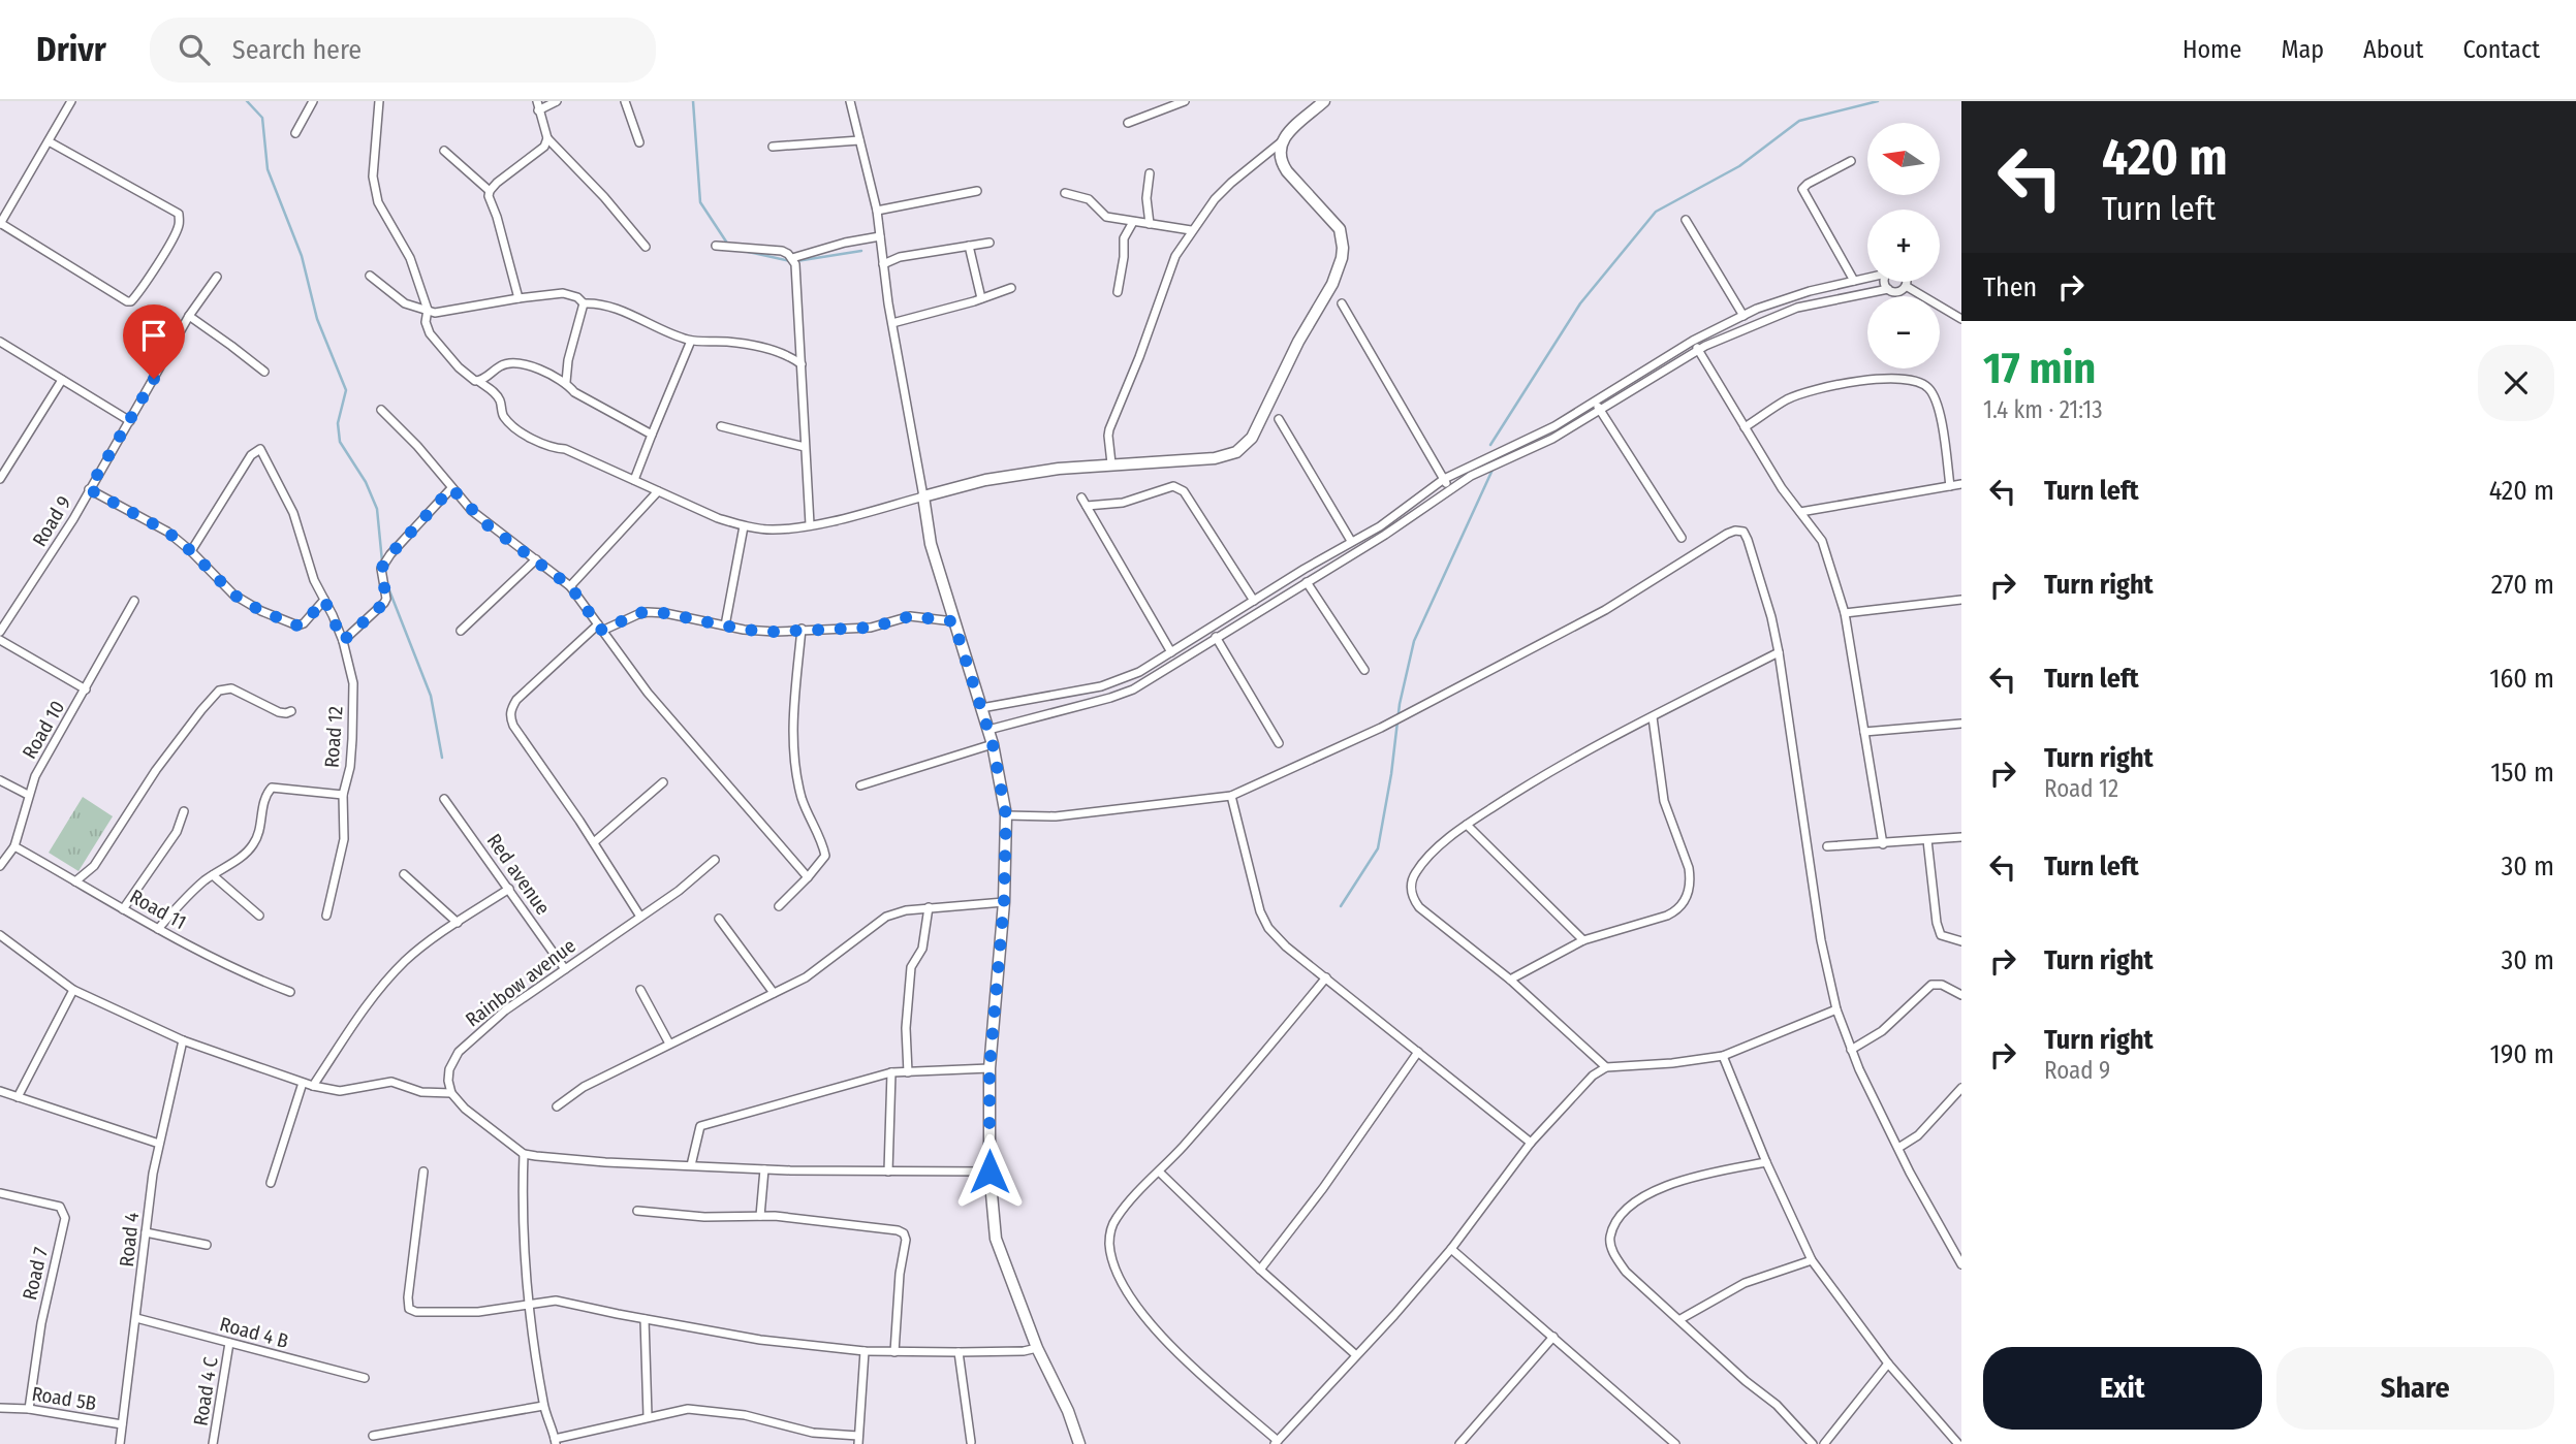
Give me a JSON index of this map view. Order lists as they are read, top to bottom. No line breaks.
{"streets":{"street":["Road 9","Road 10","Road 12","Red avenue","Road 11","Rainbow avenue","Road 4","Road 7","Road 4 B","Road 4 C","Road 5B"]},"crossings":[["Road 10","Road 11"],["Road 12","Road 11"],["Red avenue","Rainbow avenue"],["Road 4","Road 4 B"],["Road 4","Road 5B"],["Road 7","Road 5B"],["Road 4 B","Road 4 C"]],"north":"left","page":{"header":"Drivr","search":"Search here","nav":["Home","Map","About","Contact"],"turn":["420 m","Turn left"],"map_buttons":["+","−"],"then":"Then","heading":["17 min","1.4 km · 21:13"],"list":[{"name":"Turn left","value":"420 m"},{"name":"Turn right","value":"270 m"},{"name":"Turn left","value":"160 m"},{"name":"Turn right","note":"Road 12","value":"150 m"},{"name":"Turn left","value":"30 m"},{"name":"Turn right","value":"30 m"},{"name":"Turn right","note":"Road 9","value":"190 m"}],"buttons":["Exit","Share"]}}
